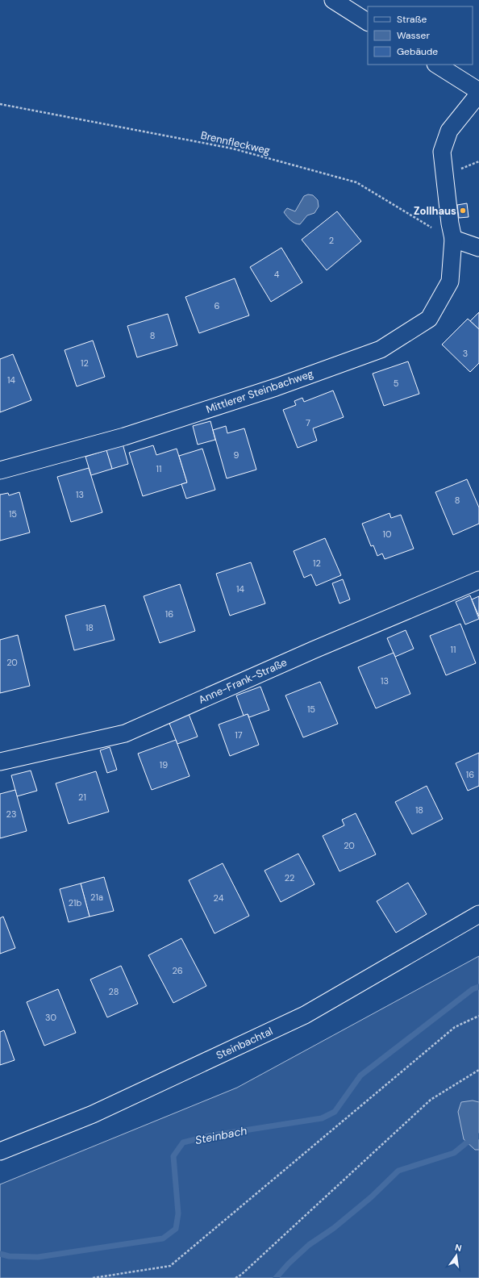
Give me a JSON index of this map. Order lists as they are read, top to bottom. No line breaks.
{"streets":{"street":["Mittlerer Steinbachweg","Anne-Frank-Straße","Steinbachtal"],"path":["Brennfleckweg"]},"crossings":[["Brennfleckweg","Mittlerer Steinbachweg"]],"water":["Steinbach"],"places":["Zollhaus"],"house_numbers":["2","4","6","8","3","12","14","5","7","9","11","13","8","15","10","12","14","16","18","11","20","13","15","17","19","16","21","18","23","20","22","21a","24","21b","26","28","30"],"legend":["Straße","Wasser","Gebäude"],"north":"top"}
